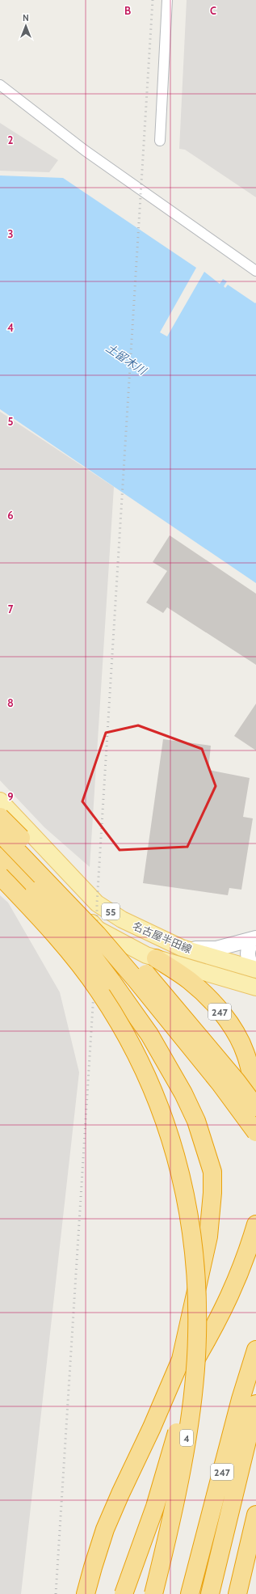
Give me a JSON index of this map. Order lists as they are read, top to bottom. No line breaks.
{"streets":{"highway":["247","4"],"main road":["55","名古屋半田線"]},"crossings":[["名古屋半田線","247"]],"water":["土留木川"],"north":"top","grid":{"columns":["B","C"],"rows":["2","3","4","5","6","7","8","9"]}}
